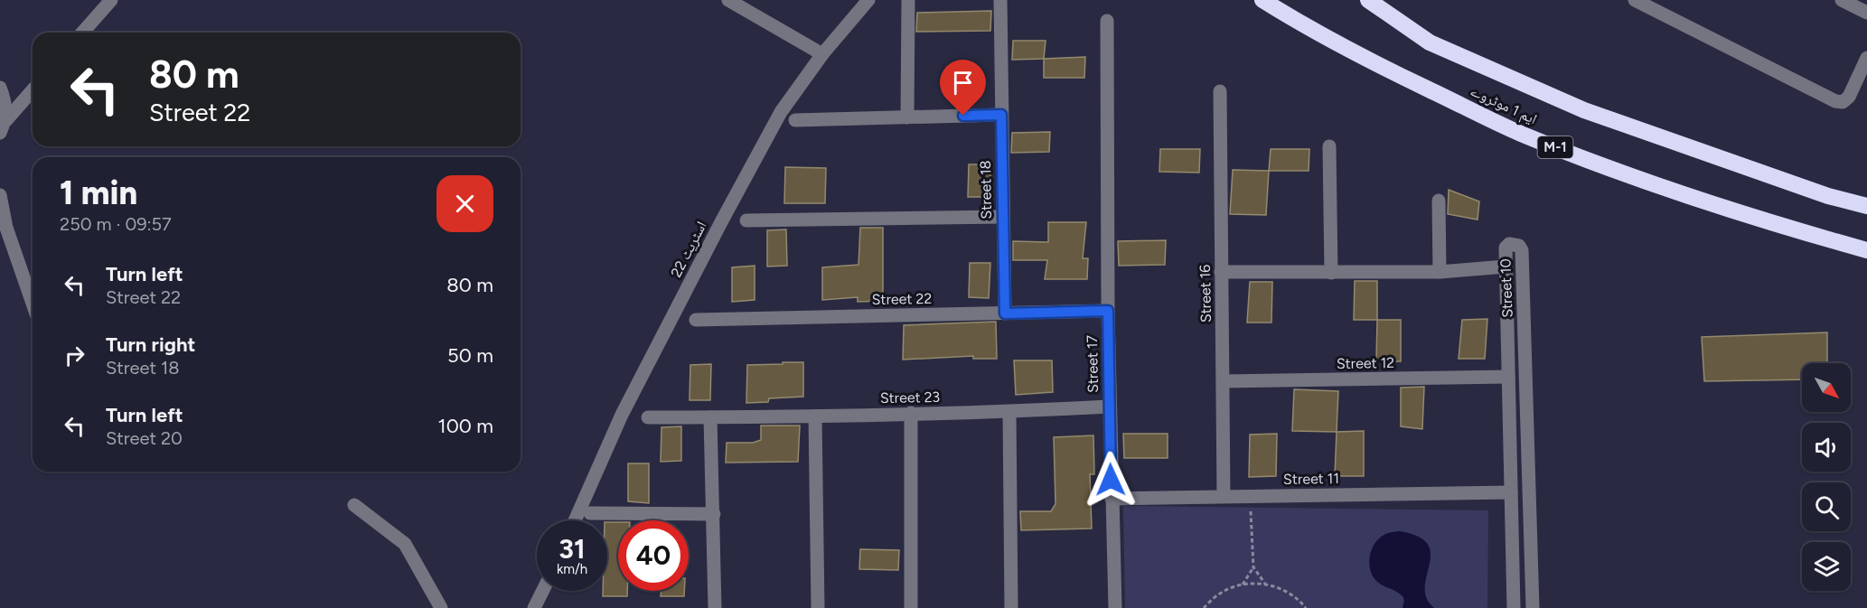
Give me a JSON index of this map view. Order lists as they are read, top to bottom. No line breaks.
{"streets":{"highway":["ایم 1 موٹروے","M-1"],"street":["Street 18","اسٹریٹ 22","Street 10","Street 16","Street 22","Street 12","Street 17","Street 23","Street 11"]},"crossings":[["Street 18","Street 22"],["Street 10","Street 12"],["Street 10","Street 11"],["Street 16","Street 12"],["Street 16","Street 11"],["Street 22","Street 17"],["Street 17","Street 23"],["Street 17","Street 11"]],"north":"bottom right","page":{"turn":["80 m","Street 22"],"heading":["1 min","250 m · 09:57"],"list":[{"name":"Turn left","note":"Street 22","value":"80 m"},{"name":"Turn right","note":"Street 18","value":"50 m"},{"name":"Turn left","note":"Street 20","value":"100 m"}],"speed":"31 km/h","limit":"40"}}
